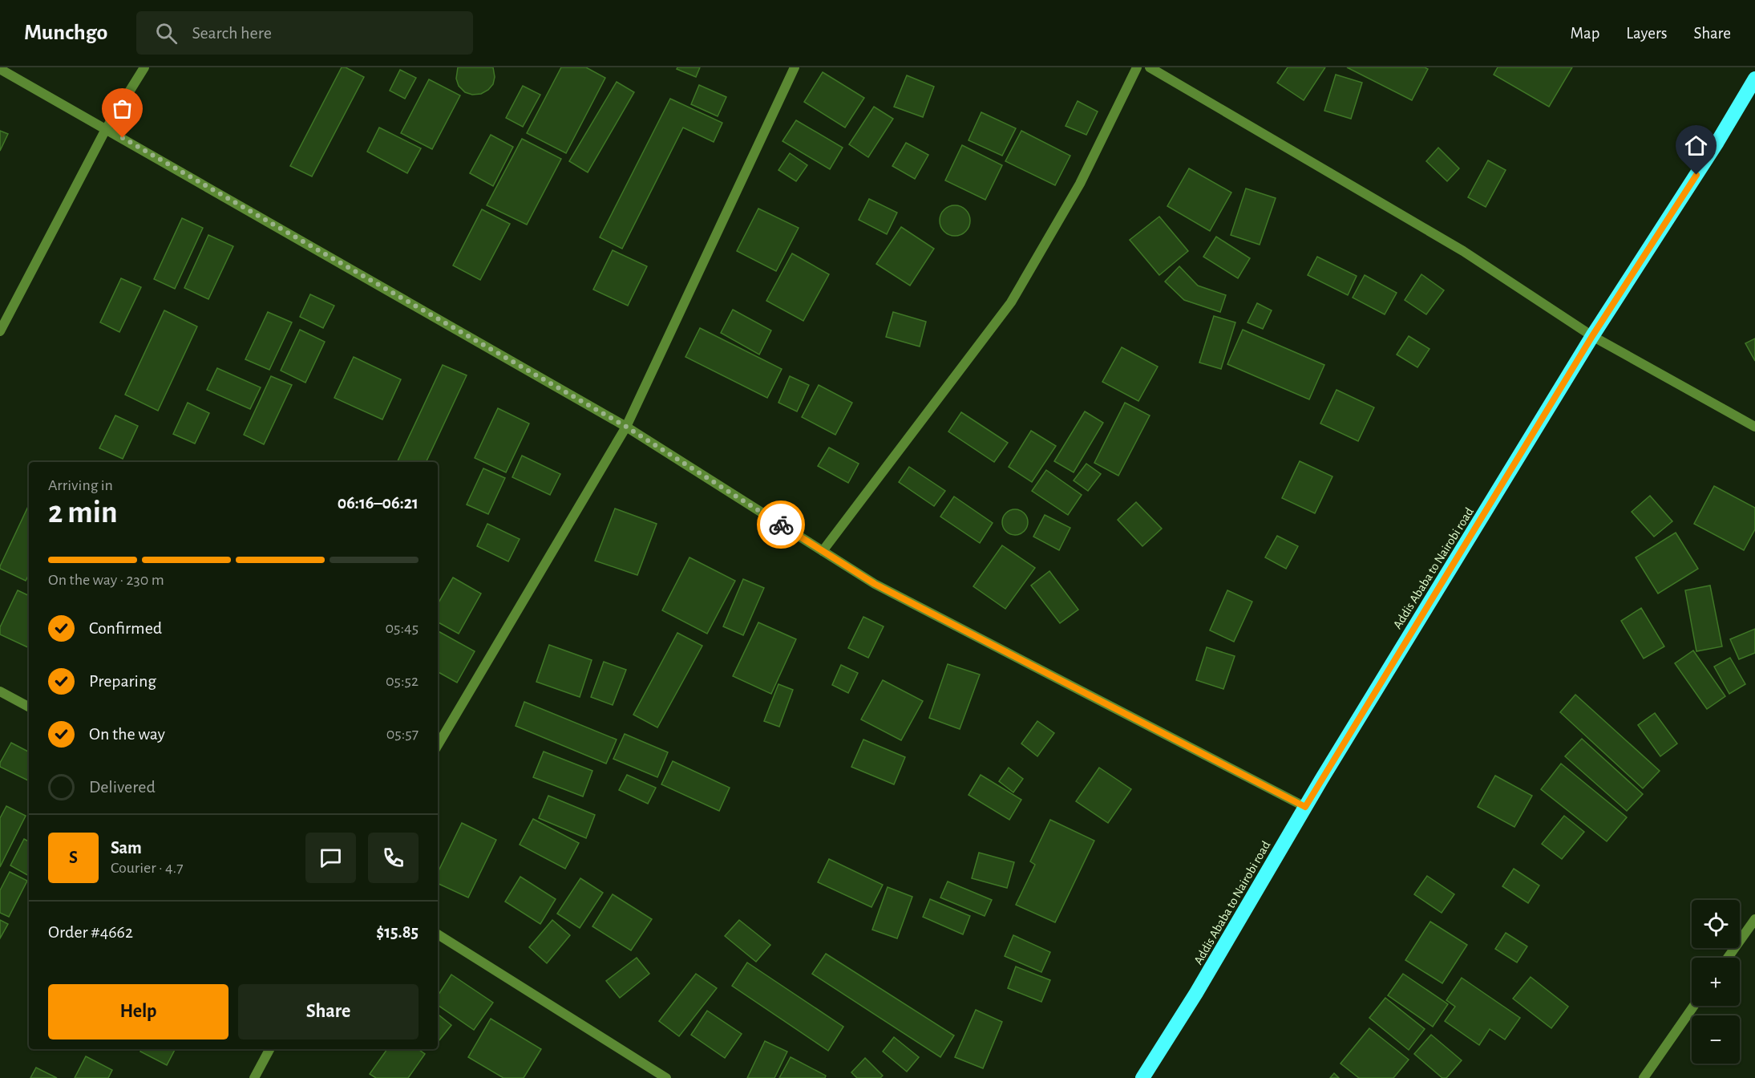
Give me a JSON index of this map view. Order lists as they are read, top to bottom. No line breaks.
{"streets":{"highway":["Addis Ababa to Nairobi road"]},"page":{"header":"Munchgo","search":"Search here","nav":["Map","Layers","Share"],"heading":["2 min","Arriving in","06:16–06:21"],"panel":["Sam","Courier · 4.7","Order #4662","$15.85"],"bar":"On the way · 230 m","list":[["Confirmed","05:45"],["Preparing","05:52"],["On the way","05:57"],"Delivered"],"round":"S","map_buttons":["+","−"],"buttons":["Help","Share"]}}
